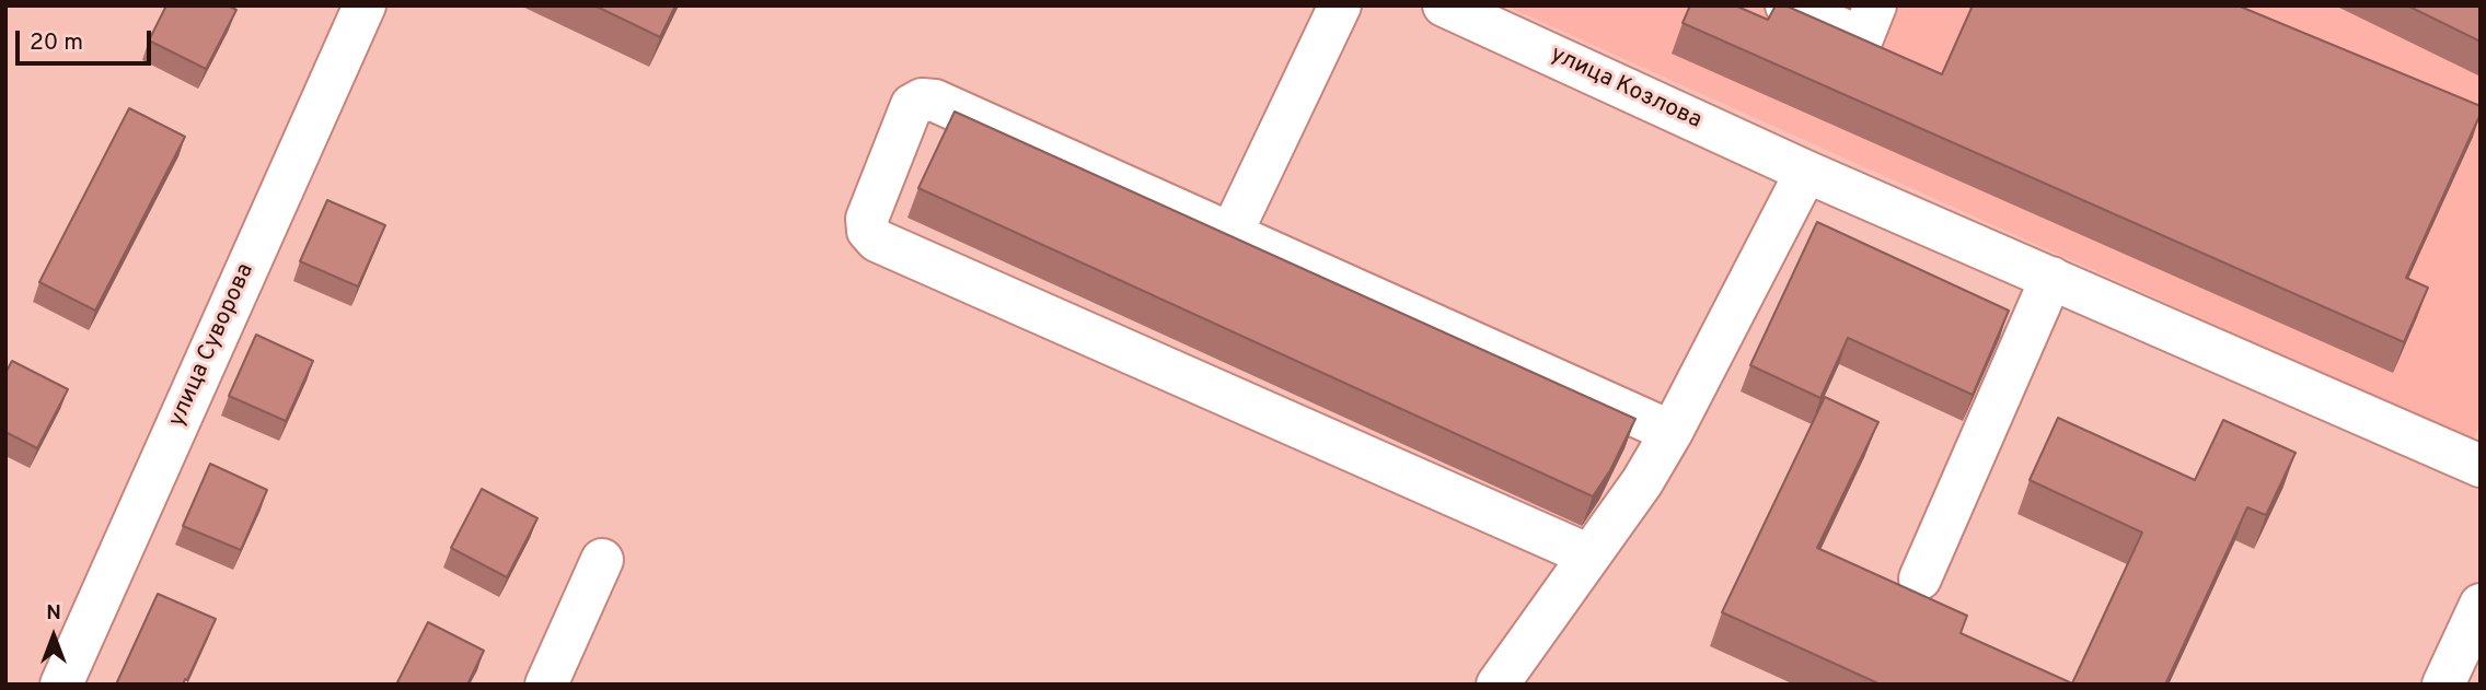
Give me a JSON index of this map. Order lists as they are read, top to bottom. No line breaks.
{"streets":{"street":["улица Козлова","улица Суворова"]},"scale_bar":"20 m","north":"top"}
